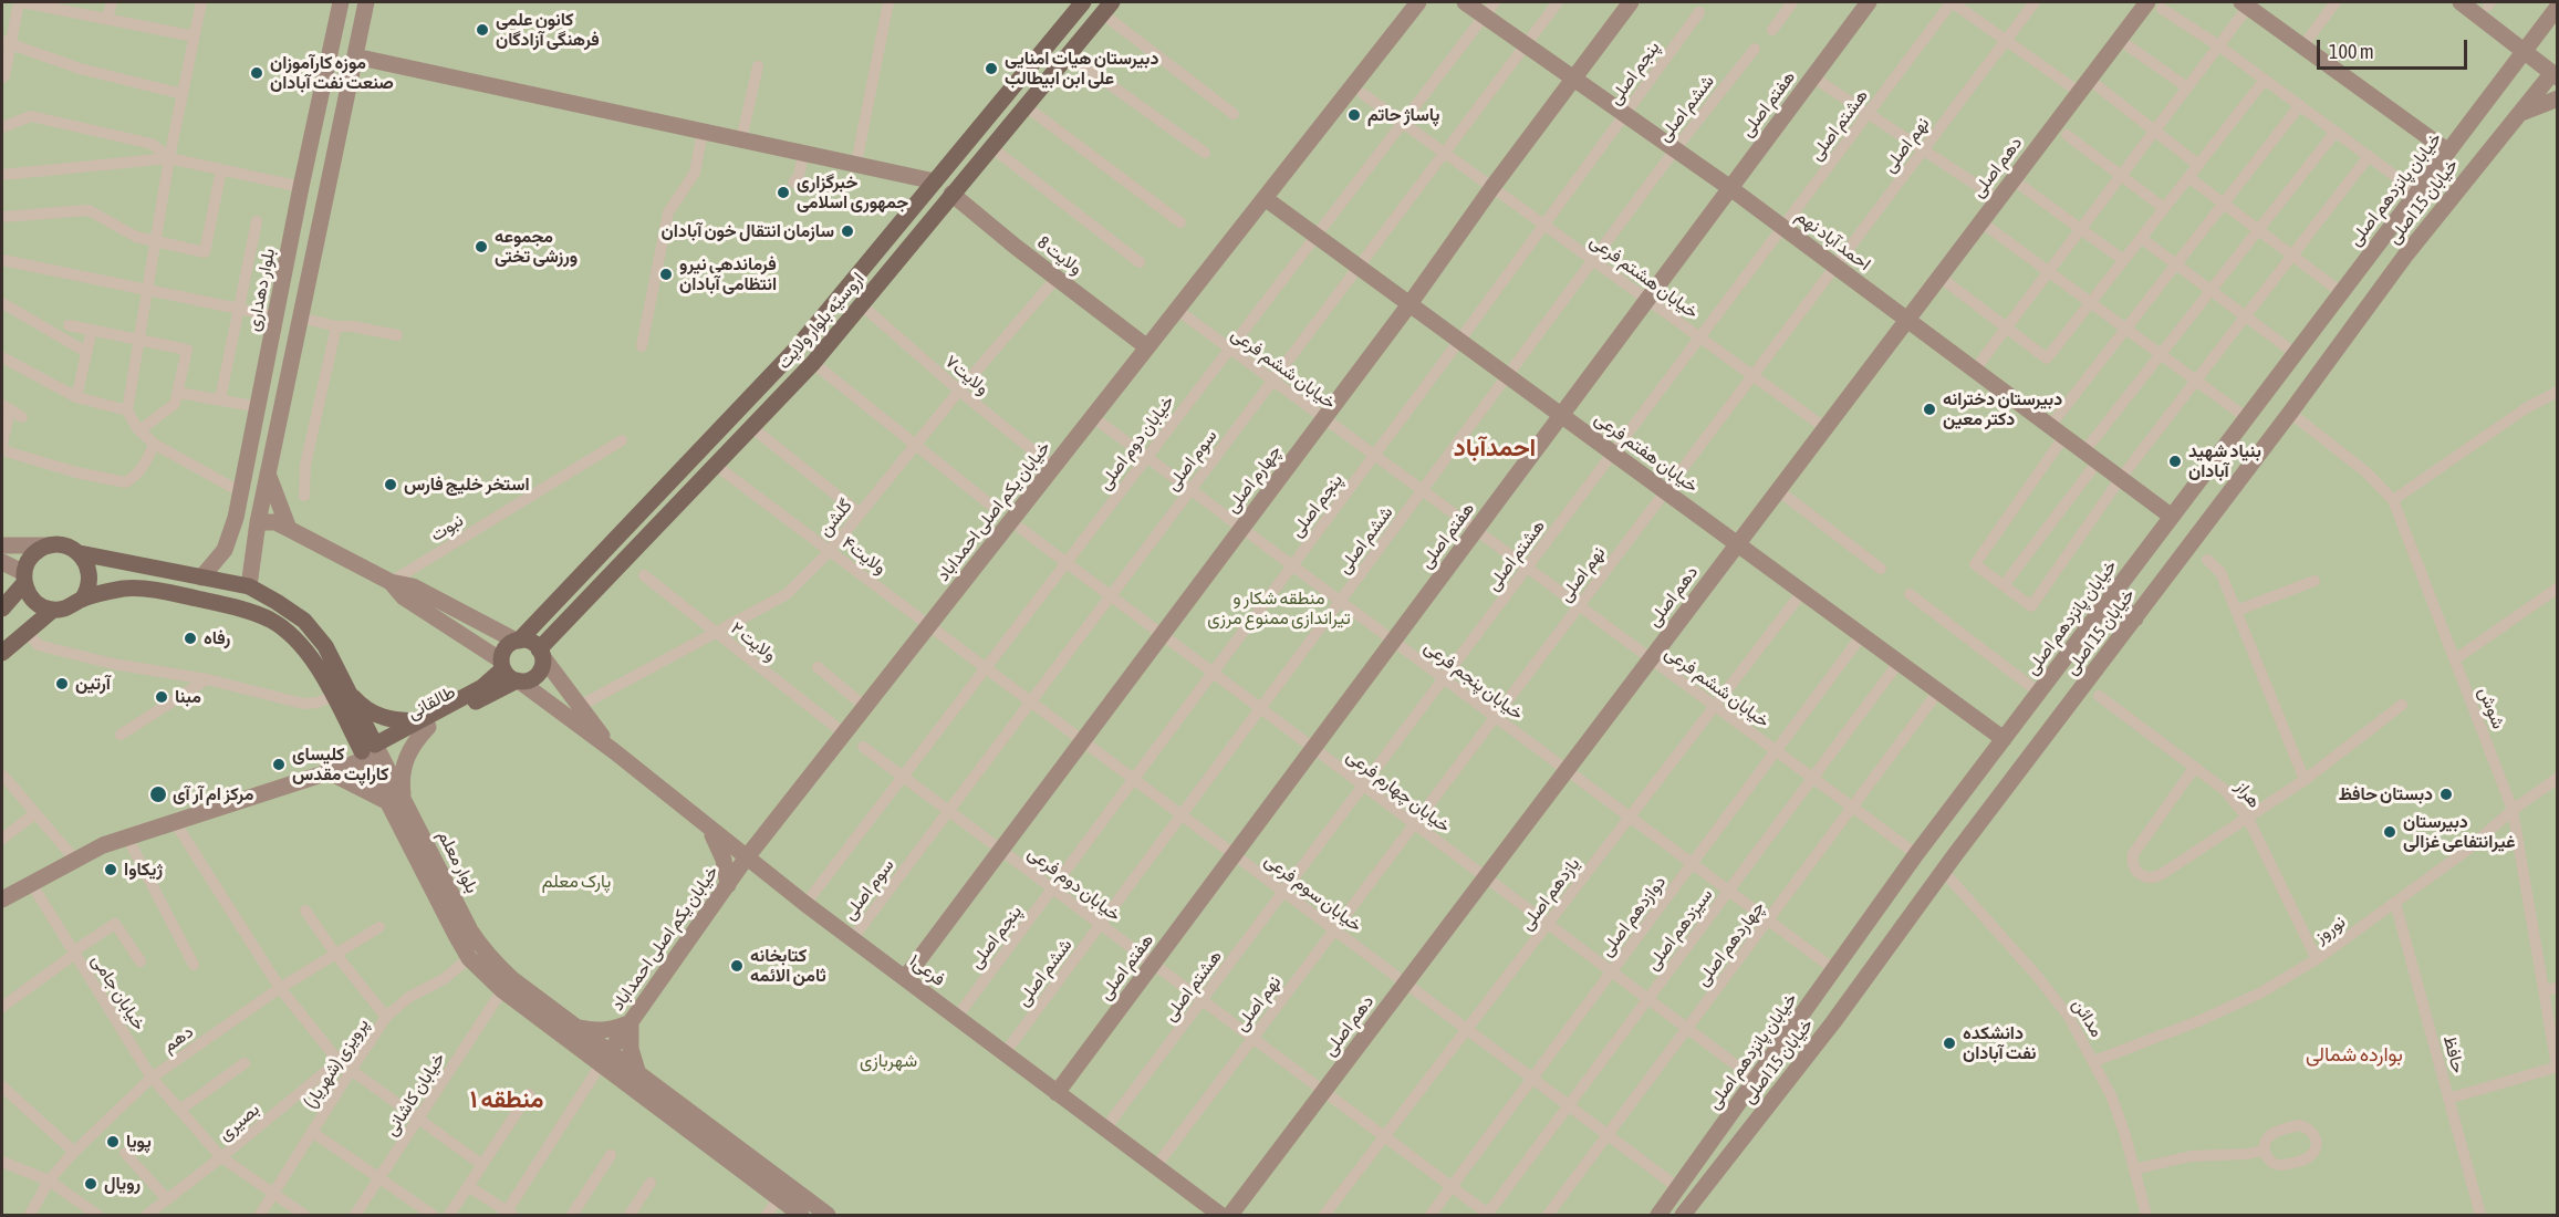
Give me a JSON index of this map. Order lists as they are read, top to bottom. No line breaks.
{"streets":{"main road":["هفتم اصلی","دهم اصلی","خیابان پانزدهم اصلی","خیابان 15 اصلی","احمد آباد نهم","ولایت 8","بلوار دهداری","اروسیّه بلوار ولایت","خیابان هفتم فرعی","چهارم اصلی","خیابان یکم اصلی احمداباد","طالقانی","بلوار معلم","فرعی۱"],"street":["پنجم اصلی","ششم اصلی","هشتم اصلی","نهم اصلی","خیابان هشتم فرعی","خیابان ششم فرعی","ولایت۷","خیابان دوم اصلی","سوم اصلی","گلشن","نبوت","ولایت۴","ولایت ۲","خیابان پنجم فرعی","شوش","خیابان چهارم فرعی","هراز","خیابان دوم فرعی","خیابان سوم فرعی","یازدهم اصلی","دوازدهم اصلی","سیزدهم اصلی","نوروز","چهاردهم اصلی","خیابان جامی","مدائن","دهم","حافظ","پرویزی (شهریار)","خیابان کاشانی","بصیری"]},"crossings":[["پنجم اصلی","احمد آباد نهم"],["پنجم اصلی","خیابان هشتم فرعی"],["پنجم اصلی","خیابان ششم فرعی"],["پنجم اصلی","خیابان هفتم فرعی"],["پنجم اصلی","خیابان پنجم فرعی"],["پنجم اصلی","خیابان چهارم فرعی"],["پنجم اصلی","خیابان دوم فرعی"],["پنجم اصلی","خیابان سوم فرعی"],["پنجم اصلی","فرعی۱"],["هفتم اصلی","احمد آباد نهم"],["هفتم اصلی","خیابان هشتم فرعی"],["هفتم اصلی","خیابان ششم فرعی"],["هفتم اصلی","خیابان هفتم فرعی"],["هفتم اصلی","خیابان پنجم فرعی"],["هفتم اصلی","خیابان چهارم فرعی"],["هفتم اصلی","خیابان دوم فرعی"],["هفتم اصلی","خیابان سوم فرعی"],["هفتم اصلی","فرعی۱"],["ششم اصلی","احمد آباد نهم"],["ششم اصلی","خیابان هشتم فرعی"],["ششم اصلی","خیابان ششم فرعی"],["ششم اصلی","خیابان هفتم فرعی"],["ششم اصلی","خیابان پنجم فرعی"],["ششم اصلی","خیابان چهارم فرعی"],["ششم اصلی","خیابان دوم فرعی"],["ششم اصلی","خیابان سوم فرعی"],["ششم اصلی","فرعی۱"],["هشتم اصلی","احمد آباد نهم"],["هشتم اصلی","خیابان هشتم فرعی"],["هشتم اصلی","خیابان ششم فرعی"],["هشتم اصلی","خیابان هفتم فرعی"],["هشتم اصلی","خیابان پنجم فرعی"],["هشتم اصلی","خیابان چهارم فرعی"],["هشتم اصلی","خیابان دوم فرعی"],["هشتم اصلی","خیابان سوم فرعی"],["هشتم اصلی","فرعی۱"],["نهم اصلی","احمد آباد نهم"],["نهم اصلی","خیابان هشتم فرعی"],["نهم اصلی","خیابان ششم فرعی"],["نهم اصلی","خیابان هفتم فرعی"],["نهم اصلی","خیابان پنجم فرعی"],["نهم اصلی","خیابان چهارم فرعی"],["نهم اصلی","خیابان دوم فرعی"],["نهم اصلی","خیابان سوم فرعی"],["نهم اصلی","فرعی۱"],["دهم اصلی","احمد آباد نهم"],["دهم اصلی","خیابان هشتم فرعی"],["دهم اصلی","خیابان ششم فرعی"],["دهم اصلی","خیابان هفتم فرعی"],["دهم اصلی","خیابان پنجم فرعی"],["دهم اصلی","خیابان چهارم فرعی"],["دهم اصلی","خیابان دوم فرعی"],["دهم اصلی","خیابان سوم فرعی"],["خیابان پانزدهم اصلی","احمد آباد نهم"],["خیابان پانزدهم اصلی","خیابان ششم فرعی"],["خیابان پانزدهم اصلی","خیابان هفتم فرعی"],["خیابان پانزدهم اصلی","خیابان پنجم فرعی"],["خیابان پانزدهم اصلی","خیابان چهارم فرعی"],["خیابان پانزدهم اصلی","خیابان سوم فرعی"],["خیابان 15 اصلی","شوش"],["خیابان 15 اصلی","مدائن"],["احمد آباد نهم","خیابان دوم اصلی"],["احمد آباد نهم","سوم اصلی"],["احمد آباد نهم","چهارم اصلی"],["ولایت 8","اروسیّه بلوار ولایت"],["ولایت 8","خیابان یکم اصلی احمداباد"],["ولایت 8","گلشن"],["خیابان هشتم فرعی","خیابان دوم اصلی"],["خیابان هشتم فرعی","سوم اصلی"],["خیابان هشتم فرعی","چهارم اصلی"],["بلوار دهداری","بلوار معلم"],["اروسیّه بلوار ولایت","ولایت۷"],["اروسیّه بلوار ولایت","ولایت۴"],["اروسیّه بلوار ولایت","طالقانی"],["خیابان ششم فرعی","خیابان دوم اصلی"],["خیابان ششم فرعی","سوم اصلی"],["خیابان ششم فرعی","چهارم اصلی"],["خیابان ششم فرعی","خیابان یکم اصلی احمداباد"],["خیابان ششم فرعی","یازدهم اصلی"],["خیابان ششم فرعی","دوازدهم اصلی"],["خیابان ششم فرعی","سیزدهم اصلی"],["خیابان ششم فرعی","چهاردهم اصلی"],["ولایت۷","خیابان یکم اصلی احمداباد"],["ولایت۷","گلشن"],["خیابان دوم اصلی","خیابان هفتم فرعی"],["خیابان دوم اصلی","خیابان پنجم فرعی"],["خیابان دوم اصلی","خیابان چهارم فرعی"],["خیابان دوم اصلی","خیابان دوم فرعی"],["خیابان دوم اصلی","خیابان سوم فرعی"],["خیابان دوم اصلی","فرعی۱"],["خیابان هفتم فرعی","سوم اصلی"],["خیابان هفتم فرعی","چهارم اصلی"],["خیابان هفتم فرعی","خیابان یکم اصلی احمداباد"],["خیابان هفتم فرعی","یازدهم اصلی"],["خیابان هفتم فرعی","دوازدهم اصلی"],["خیابان هفتم فرعی","سیزدهم اصلی"],["خیابان هفتم فرعی","چهاردهم اصلی"],["سوم اصلی","خیابان پنجم فرعی"],["سوم اصلی","خیابان چهارم فرعی"],["سوم اصلی","خیابان دوم فرعی"],["سوم اصلی","خیابان سوم فرعی"],["سوم اصلی","فرعی۱"],["چهارم اصلی","خیابان پنجم فرعی"],["چهارم اصلی","خیابان چهارم فرعی"],["چهارم اصلی","خیابان دوم فرعی"],["چهارم اصلی","خیابان سوم فرعی"],["چهارم اصلی","فرعی۱"],["خیابان یکم اصلی احمداباد","ولایت۴"],["خیابان یکم اصلی احمداباد","ولایت ۲"],["خیابان یکم اصلی احمداباد","خیابان پنجم فرعی"],["خیابان یکم اصلی احمداباد","بلوار معلم"],["خیابان یکم اصلی احمداباد","خیابان سوم فرعی"],["خیابان یکم اصلی احمداباد","فرعی۱"],["گلشن","ولایت۴"],["گلشن","ولایت ۲"],["ولایت۴","خیابان سوم فرعی"],["خیابان پنجم فرعی","یازدهم اصلی"],["خیابان پنجم فرعی","دوازدهم اصلی"],["خیابان پنجم فرعی","سیزدهم اصلی"],["خیابان پنجم فرعی","چهاردهم اصلی"],["طالقانی","بلوار معلم"],["شوش","نوروز"],["خیابان چهارم فرعی","یازدهم اصلی"],["خیابان چهارم فرعی","دوازدهم اصلی"],["خیابان چهارم فرعی","سیزدهم اصلی"],["خیابان چهارم فرعی","چهاردهم اصلی"],["هراز","نوروز"],["بلوار معلم","پرویزی (شهریار)"],["بلوار معلم","خیابان کاشانی"],["خیابان دوم فرعی","یازدهم اصلی"],["خیابان دوم فرعی","دوازدهم اصلی"],["خیابان دوم فرعی","سیزدهم اصلی"],["خیابان سوم فرعی","یازدهم اصلی"],["خیابان سوم فرعی","دوازدهم اصلی"],["خیابان سوم فرعی","سیزدهم اصلی"],["خیابان سوم فرعی","چهاردهم اصلی"],["نوروز","مدائن"],["نوروز","حافظ"],["خیابان جامی","دهم"],["خیابان جامی","پرویزی (شهریار)"],["خیابان جامی","بصیری"]],"districts":["احمدآباد","بوارده شمالی","منطقه ۱"],"parks":["منطقه شکار و تیراندازی ممنوع مرزی","پارک معلم","شهربازی"],"places":["کانون علمی فرهنگی آزادگان","دبیرستان هیات امنایی علی ابن ابیطالب","موزه کارآموزان صنعت نفت آبادان","پاساژ حاتم","خبرگزاری جمهوری اسلامی","سازمان انتقال خون آبادان","مجموعه ورزشی تختی","فرماندهی نیرو انتظامی آبادان","دبیرستان دخترانه دکتر معین","بنیاد شهید آبادان","استخر خلیج فارس","رفاه","آرتین","مبنا","کلیسای کاراپت مقدس","مرکز ام آر آی","دبستان حافظ","دبیرستان غیرانتفاعی غزالی","ژیکاوا","کتابخانه ثامن الائمه","دانشکده نفت آبادان","پویا","رویال"],"scale_bar":"100 m"}
